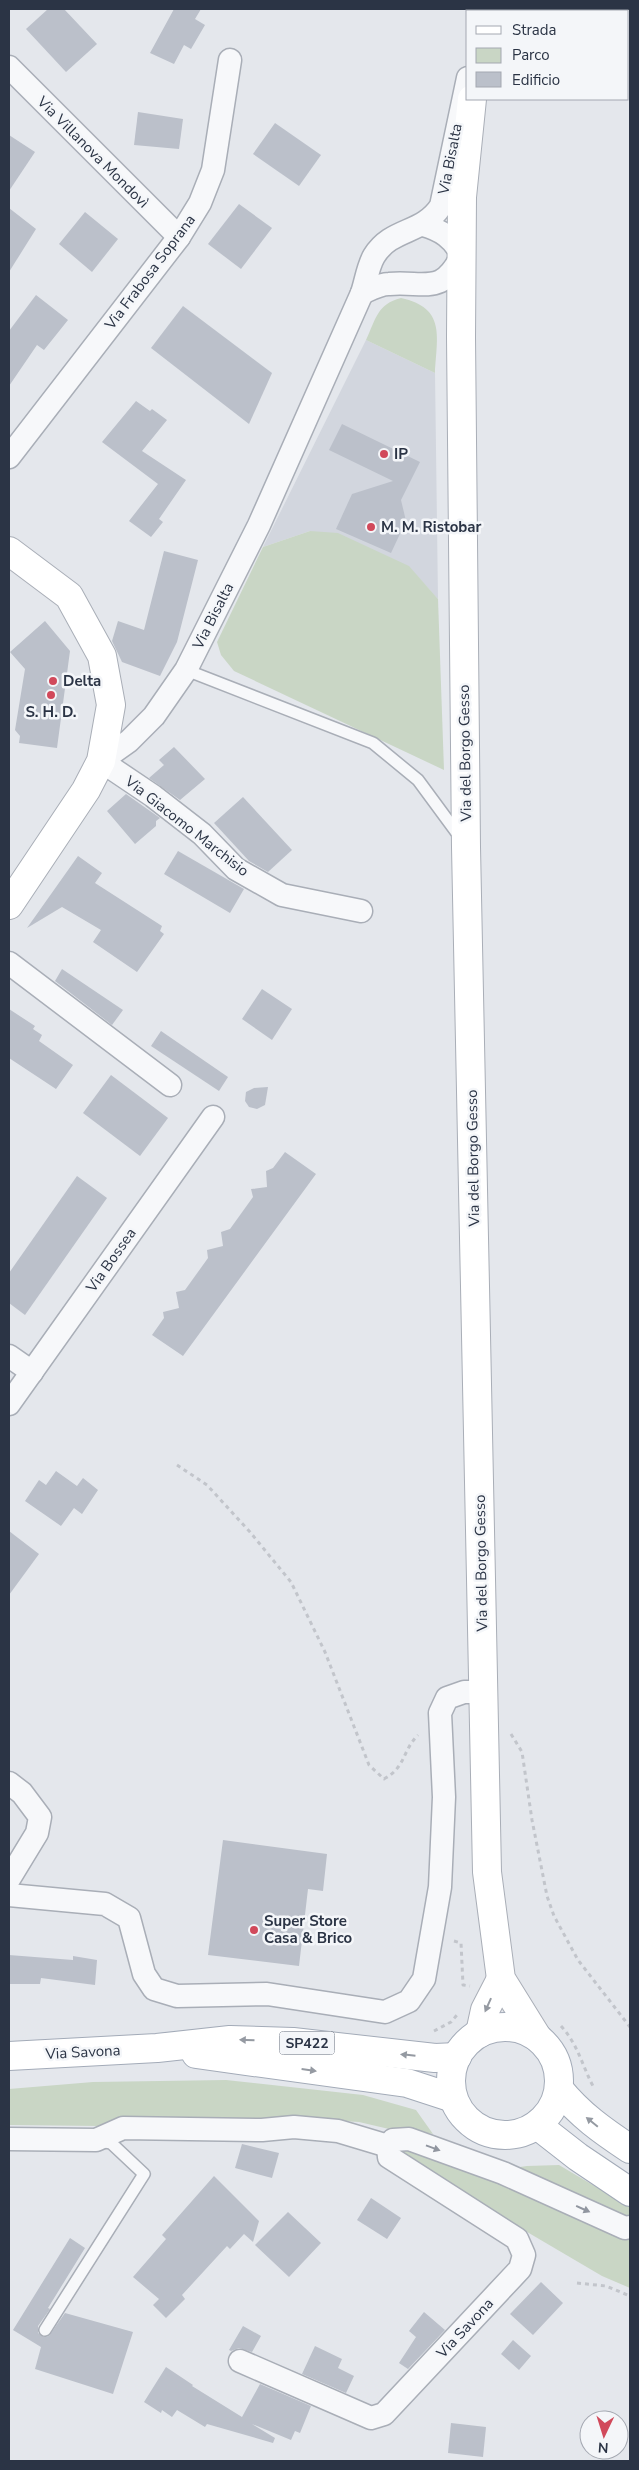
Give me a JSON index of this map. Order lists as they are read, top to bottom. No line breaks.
{"streets":{"main road":["Via Bisalta","Via del Borgo Gesso","SP422","Via Savona"],"street":["Via Villanova Mondovì","Via Frabosa Soprana","Via Giacomo Marchisio","Via Bossea"]},"crossings":[["Via Villanova Mondovì","Via Frabosa Soprana"],["Via Bisalta","Via Giacomo Marchisio"],["Via del Borgo Gesso","Via Savona"]],"places":["IP","M. M. Ristobar","Delta","S. H. D.","Super Store Casa & Brico"],"legend":["Strada","Parco","Edificio"],"north":"bottom"}
